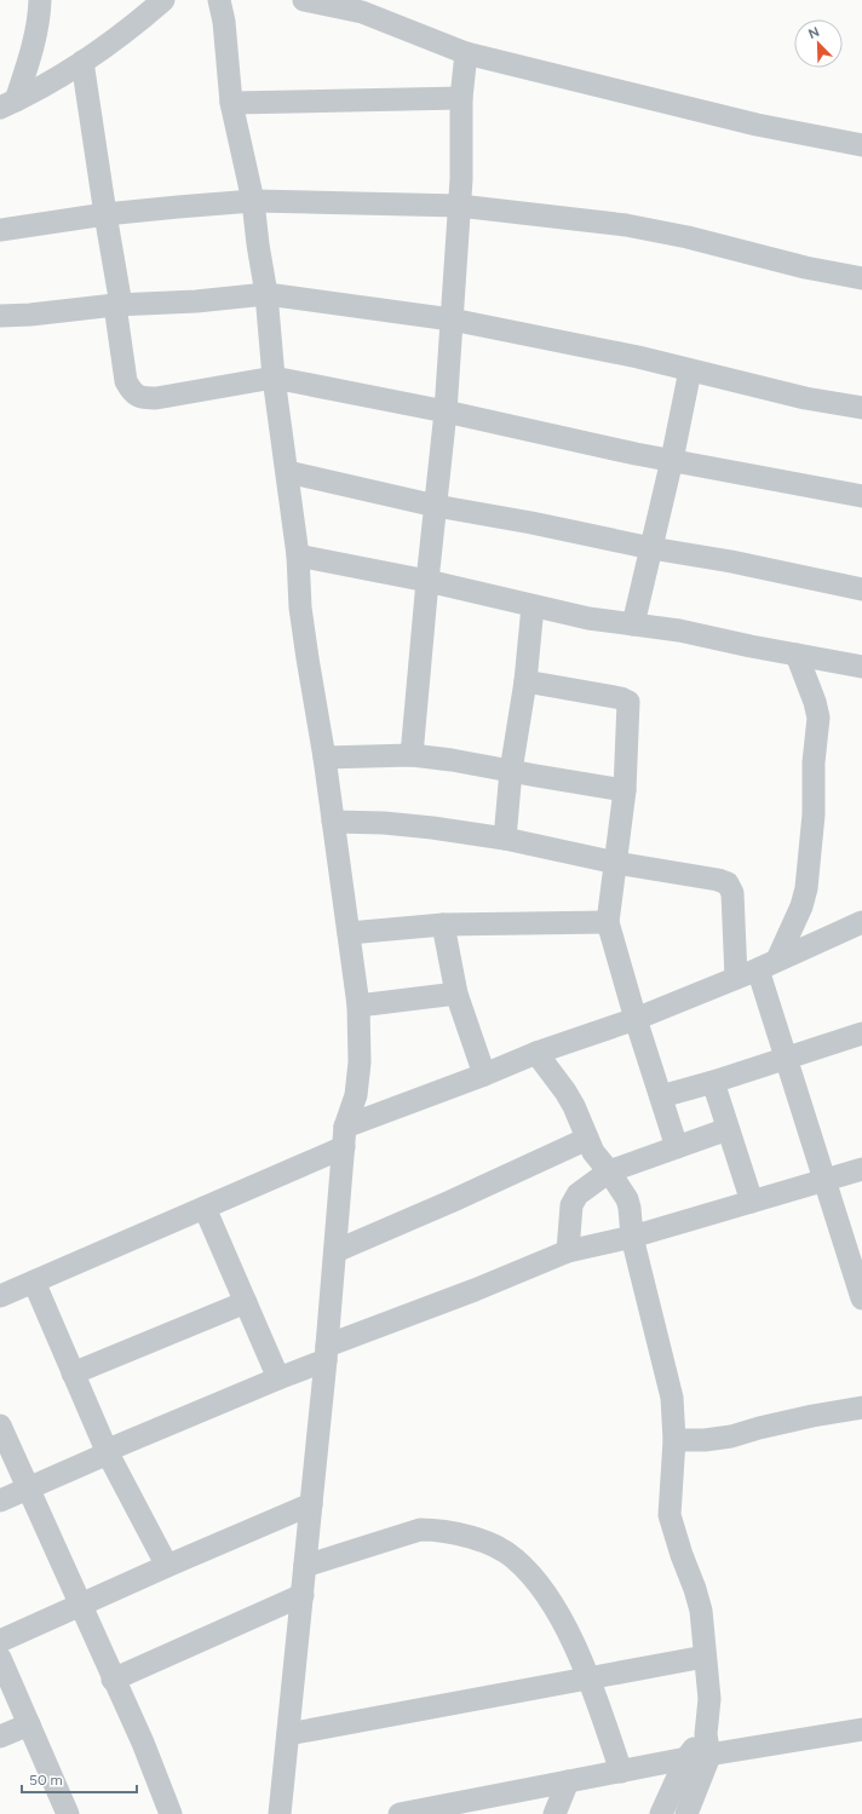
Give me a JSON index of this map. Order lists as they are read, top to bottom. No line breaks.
{"scale_bar":"50 m","north":"top left"}
